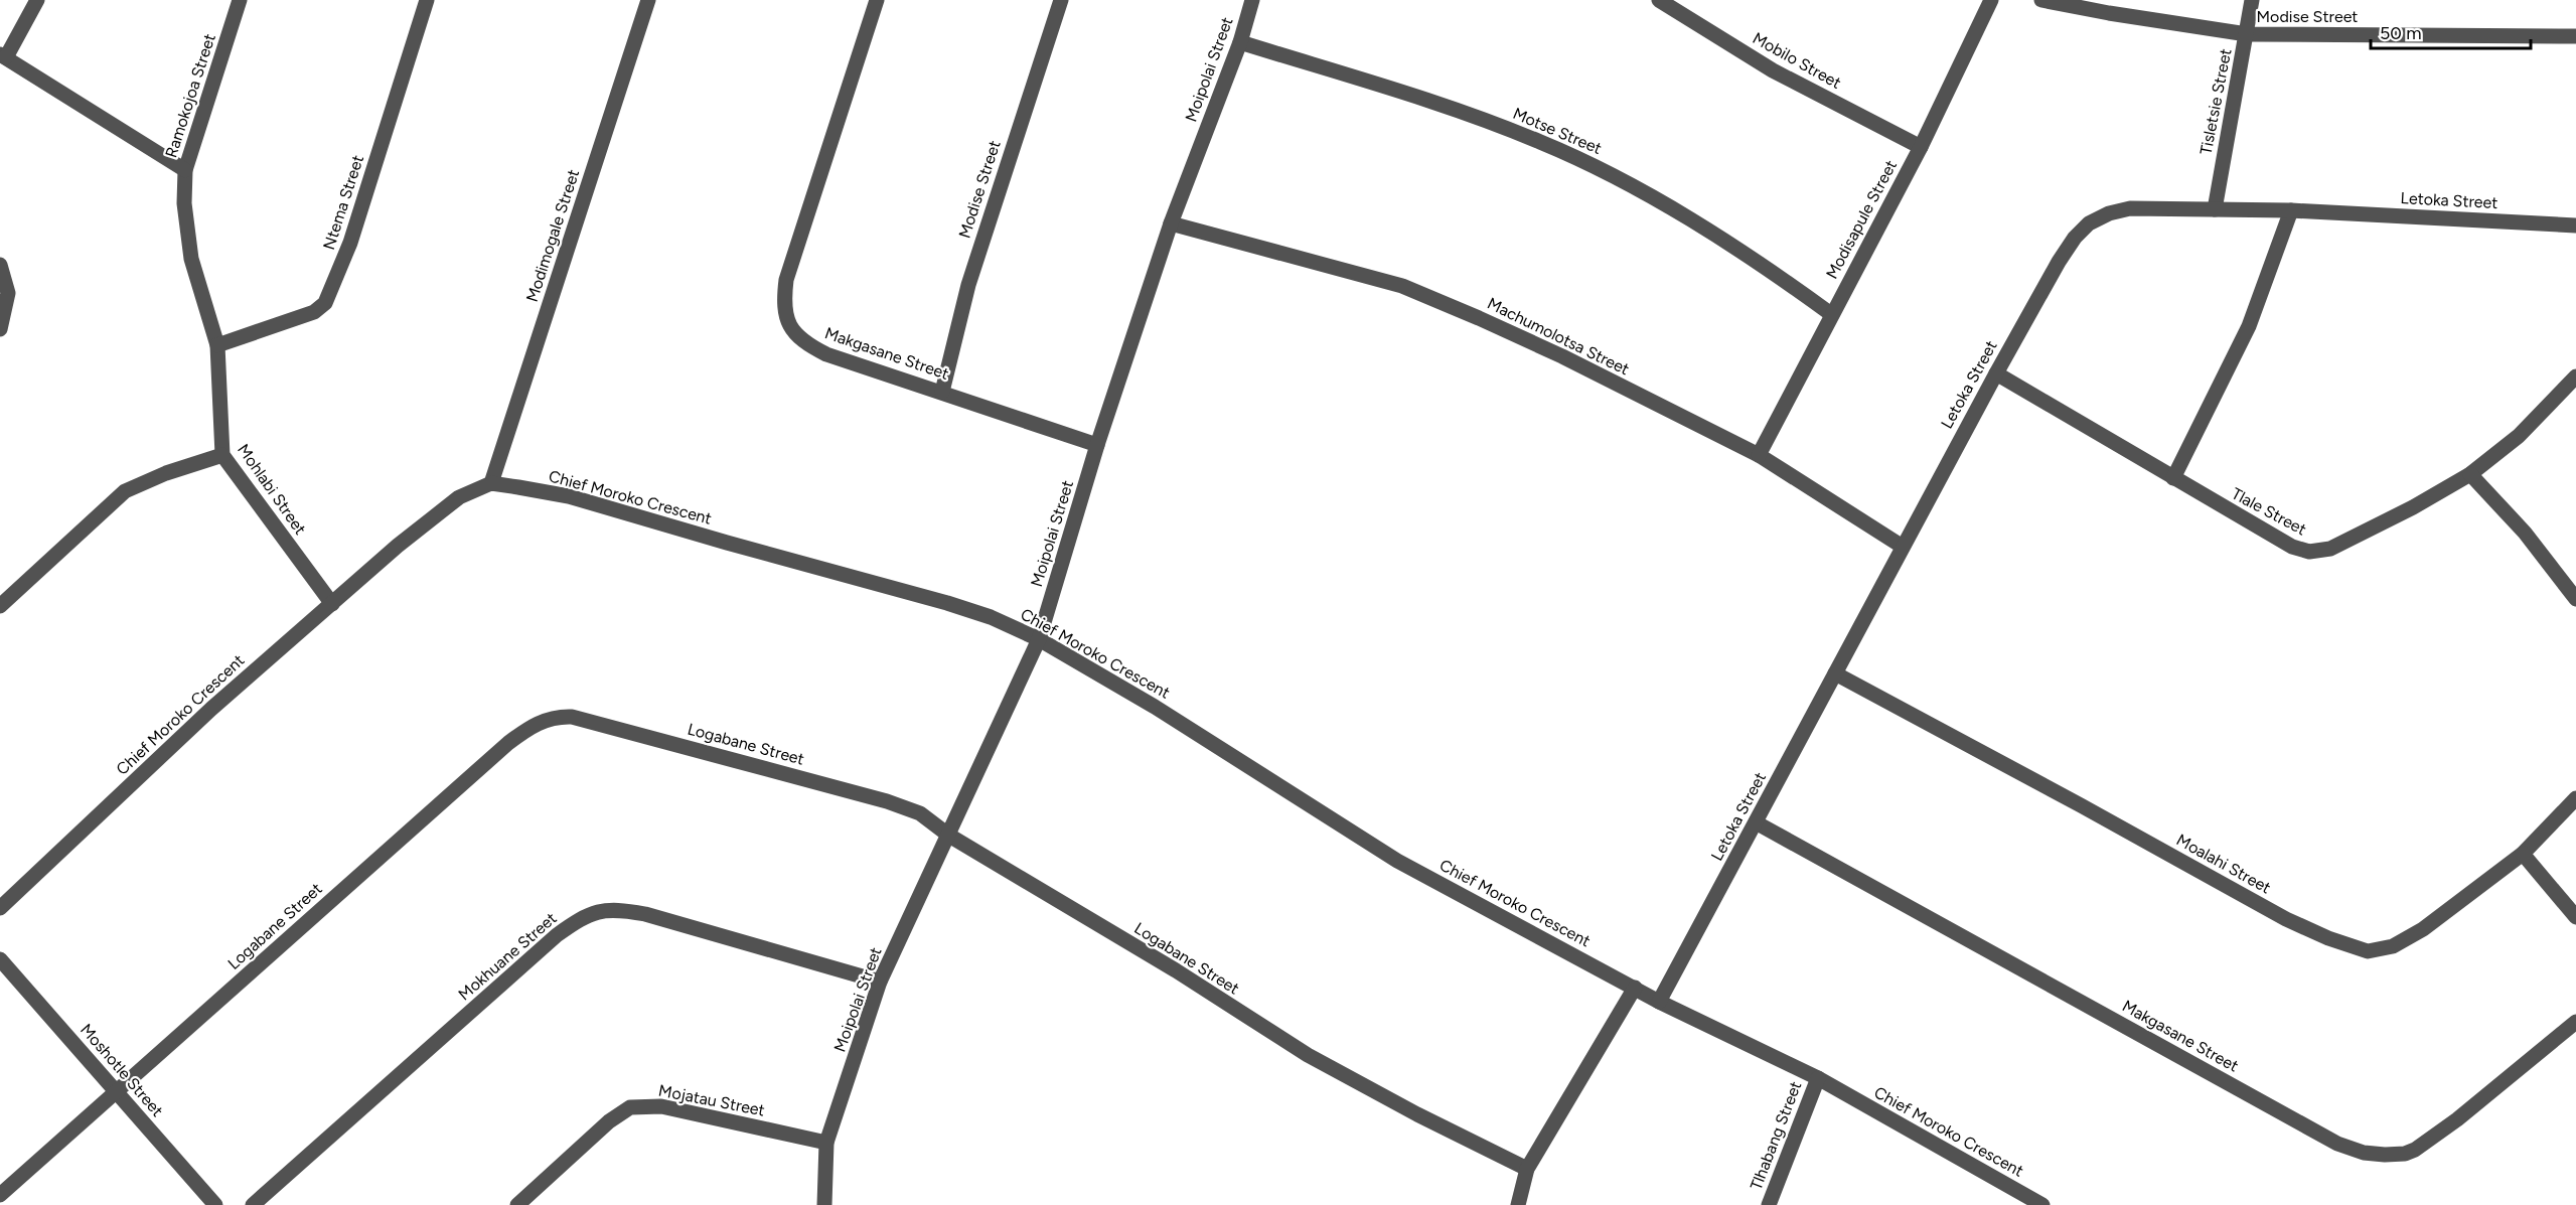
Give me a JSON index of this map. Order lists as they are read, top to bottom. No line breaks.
{"streets":{"street":["Modise Street","Mobilo Street","Moipolai Street","Ramokojoa Street","Tisletsie Street","Motse Street","Letoka Street","Ntema Street","Modisapule Street","Modimogale Street","Machumolotsa Street","Makgasane Street","Mohlabi Street","Chief Moroko Crescent","Tlale Street","Logabane Street","Moalahi Street","Mokhuane Street","Moshotle Street","Mojatau Street","Tlhabang Street"]},"crossings":[["Modise Street","Tisletsie Street"],["Modise Street","Makgasane Street"],["Mobilo Street","Modisapule Street"],["Moipolai Street","Motse Street"],["Moipolai Street","Machumolotsa Street"],["Moipolai Street","Makgasane Street"],["Moipolai Street","Chief Moroko Crescent"],["Moipolai Street","Logabane Street"],["Moipolai Street","Mokhuane Street"],["Moipolai Street","Mojatau Street"],["Ramokojoa Street","Ntema Street"],["Ramokojoa Street","Mohlabi Street"],["Tisletsie Street","Letoka Street"],["Motse Street","Modisapule Street"],["Letoka Street","Machumolotsa Street"],["Letoka Street","Makgasane Street"],["Letoka Street","Chief Moroko Crescent"],["Letoka Street","Tlale Street"],["Letoka Street","Moalahi Street"],["Ntema Street","Mohlabi Street"],["Modisapule Street","Machumolotsa Street"],["Modimogale Street","Chief Moroko Crescent"],["Mohlabi Street","Chief Moroko Crescent"],["Chief Moroko Crescent","Tlhabang Street"],["Logabane Street","Moshotle Street"]],"scale_bar":"50 m"}
